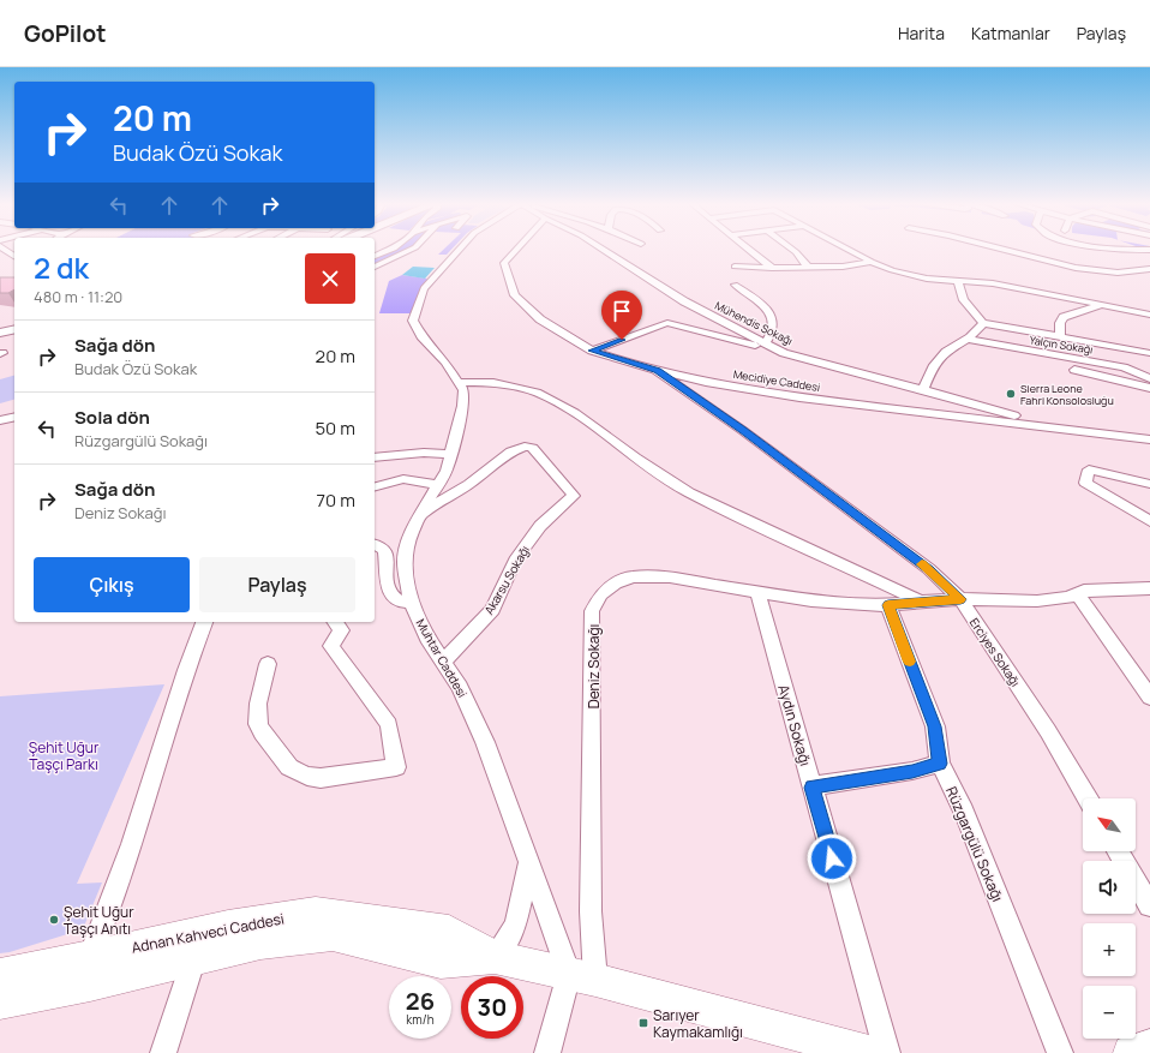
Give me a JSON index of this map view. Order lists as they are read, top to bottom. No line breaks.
{"streets":{"main road":["Adnan Kahveci Caddesi"],"street":["Mühendis Sokağı","Yalçın Sokağı","Mecidiye Caddesi","Akarsu Sokağı","Erciyes Sokağı","Muhtar Caddesi","Deniz Sokağı","Aydın Sokağı","Rüzgargülü Sokağı"]},"crossings":[["Mühendis Sokağı","Mecidiye Caddesi"],["Akarsu Sokağı","Muhtar Caddesi"],["Erciyes Sokağı","Deniz Sokağı"],["Muhtar Caddesi","Deniz Sokağı"],["Muhtar Caddesi","Adnan Kahveci Caddesi"],["Deniz Sokağı","Aydın Sokağı"],["Deniz Sokağı","Rüzgargülü Sokağı"],["Deniz Sokağı","Adnan Kahveci Caddesi"]],"parks":["Şehit Uğur Taşçı Parkı"],"places":{"other":["Sierra Leone Fahri Konsolosluğu","Şehit Uğur Taşçı Anıtı"],"transit":["Sarıyer Kaymakamlığı"]},"north":"top left","page":{"header":"GoPilot","nav":["Harita","Katmanlar","Paylaş"],"turn":["20 m","Budak Özü Sokak"],"heading":["2 dk","480 m · 11:20"],"list":[{"name":"Sağa dön","note":"Budak Özü Sokak","value":"20 m"},{"name":"Sola dön","note":"Rüzgargülü Sokağı","value":"50 m"},{"name":"Sağa dön","note":"Deniz Sokağı","value":"70 m"}],"buttons":["Çıkış","Paylaş"],"map_buttons":["+","−"],"speed":"26 km/h","limit":"30"}}
